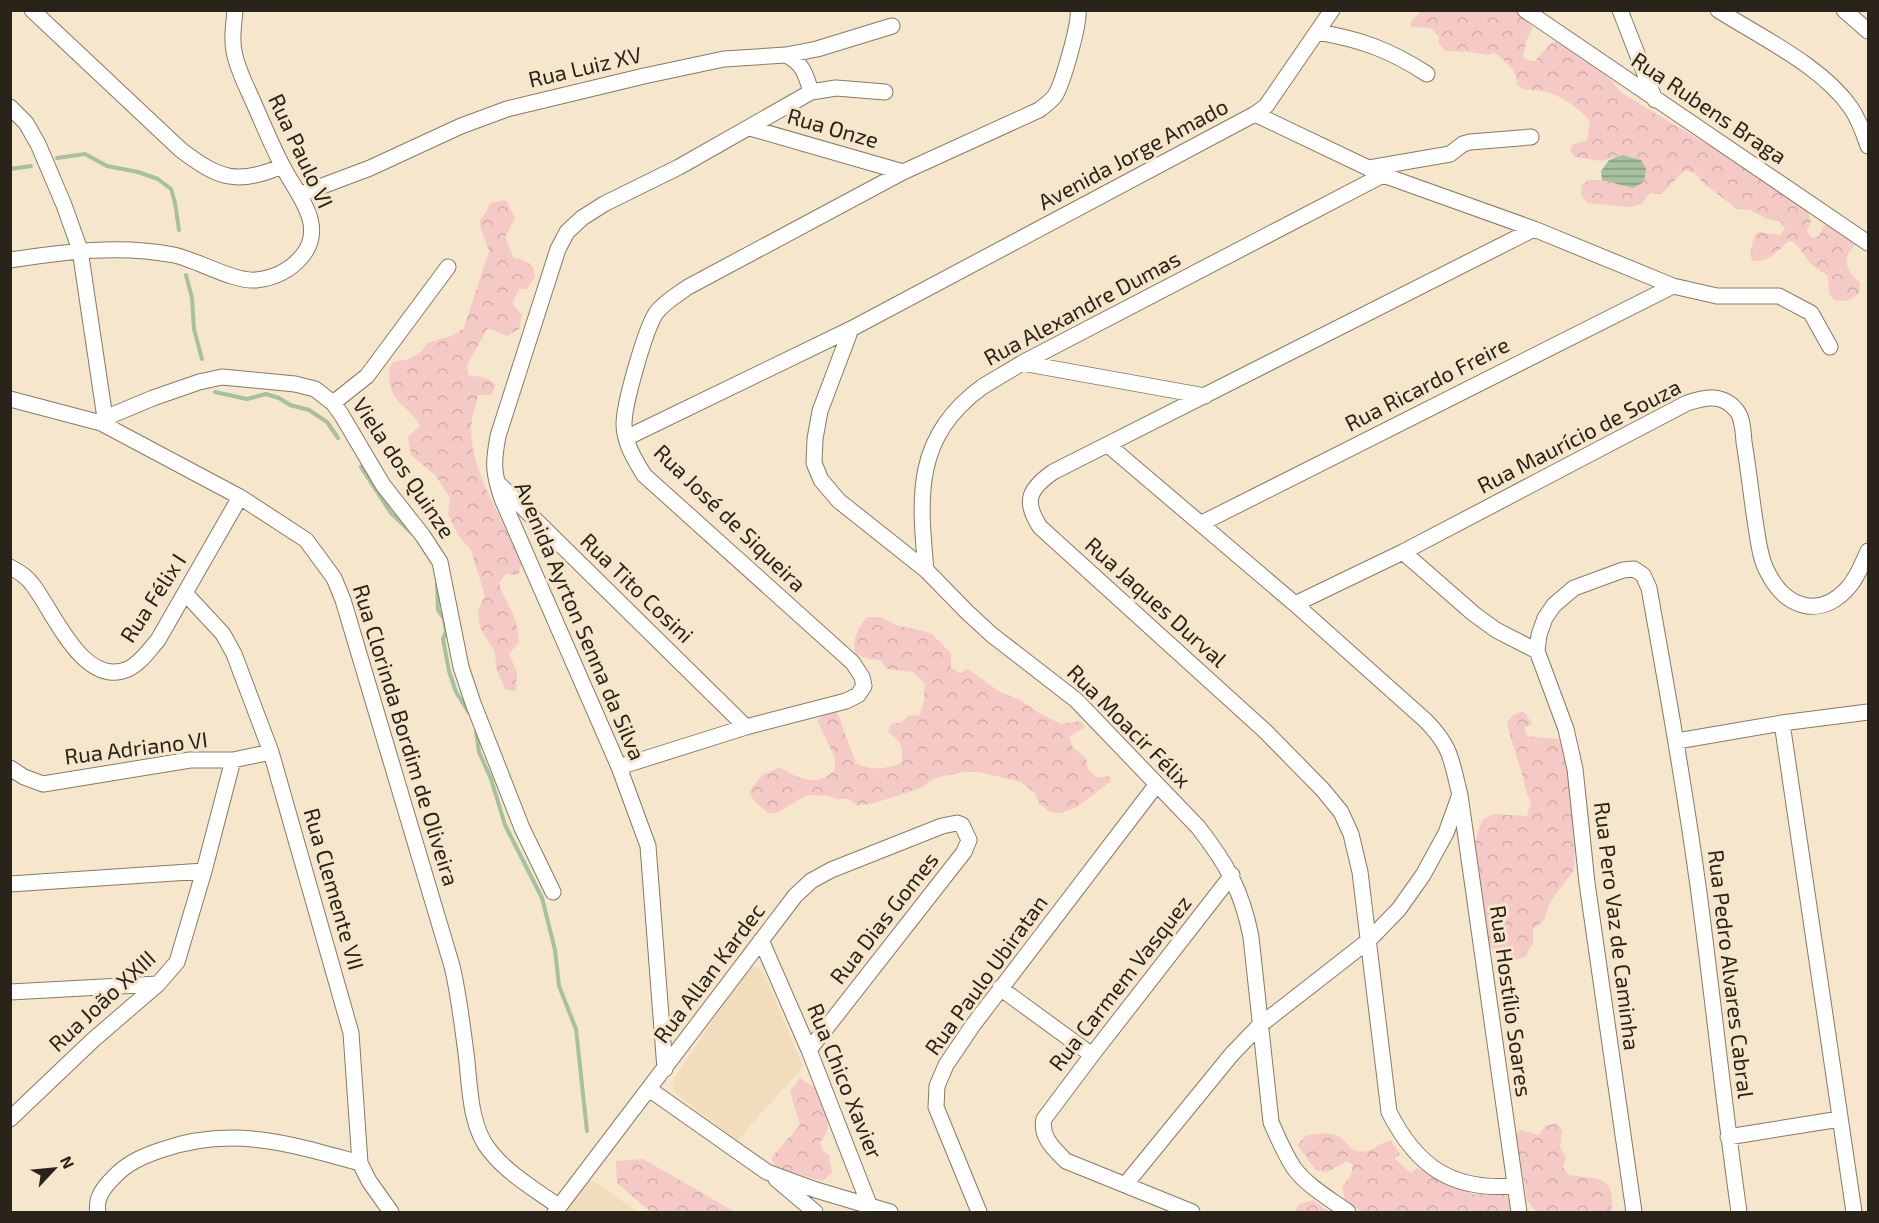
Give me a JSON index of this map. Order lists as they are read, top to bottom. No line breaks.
{"streets":{"street":["Rua Luiz XV","Rua Rubens Braga","Rua Onze","Rua Paulo VI","Avenida Jorge Amado","Rua Alexandre Dumas","Rua Ricardo Freire","Rua Maurício de Souza","Viela dos Quinze","Rua José de Siqueira","Rua Tito Cosini","Rua Félix I","Rua Jaques Durval","Avenida Ayrton Senna da Silva","Rua Moacir Félix","Rua Clorinda Bordim de Oliveira","Rua Adriano VI","Rua Clemente VII","Rua Dias Gomes","Rua Pero Vaz de Caminha","Rua Allan Kardec","Rua Pedro Alvares Cabral","Rua Paulo Ubiratan","Rua Carmem Vasquez","Rua João XXIII","Rua Hostílio Soares","Rua Chico Xavier"]},"crossings":[["Rua Luiz XV","Rua Paulo VI"],["Rua Onze","Rua José de Siqueira"],["Rua Onze","Avenida Ayrton Senna da Silva"],["Avenida Jorge Amado","Rua Alexandre Dumas"],["Avenida Jorge Amado","Rua Ricardo Freire"],["Avenida Jorge Amado","Rua José de Siqueira"],["Avenida Jorge Amado","Rua Jaques Durval"],["Avenida Jorge Amado","Rua Moacir Félix"],["Rua Alexandre Dumas","Rua Moacir Félix"],["Rua Ricardo Freire","Rua Hostílio Soares"],["Rua Maurício de Souza","Rua Hostílio Soares"],["Viela dos Quinze","Rua Clorinda Bordim de Oliveira"],["Rua José de Siqueira","Rua Tito Cosini"],["Rua José de Siqueira","Avenida Ayrton Senna da Silva"],["Rua Tito Cosini","Avenida Ayrton Senna da Silva"],["Rua Félix I","Rua Clorinda Bordim de Oliveira"],["Rua Félix I","Rua Clemente VII"],["Rua Jaques Durval","Rua Hostílio Soares"],["Avenida Ayrton Senna da Silva","Rua Allan Kardec"],["Rua Moacir Félix","Rua Paulo Ubiratan"],["Rua Moacir Félix","Rua Carmem Vasquez"],["Rua Clorinda Bordim de Oliveira","Rua Allan Kardec"],["Rua Adriano VI","Rua Clemente VII"],["Rua Adriano VI","Rua João XXIII"],["Rua Dias Gomes","Rua Allan Kardec"],["Rua Dias Gomes","Rua Chico Xavier"],["Rua Pero Vaz de Caminha","Rua Pedro Alvares Cabral"],["Rua Allan Kardec","Rua Chico Xavier"]],"north":"top right"}
